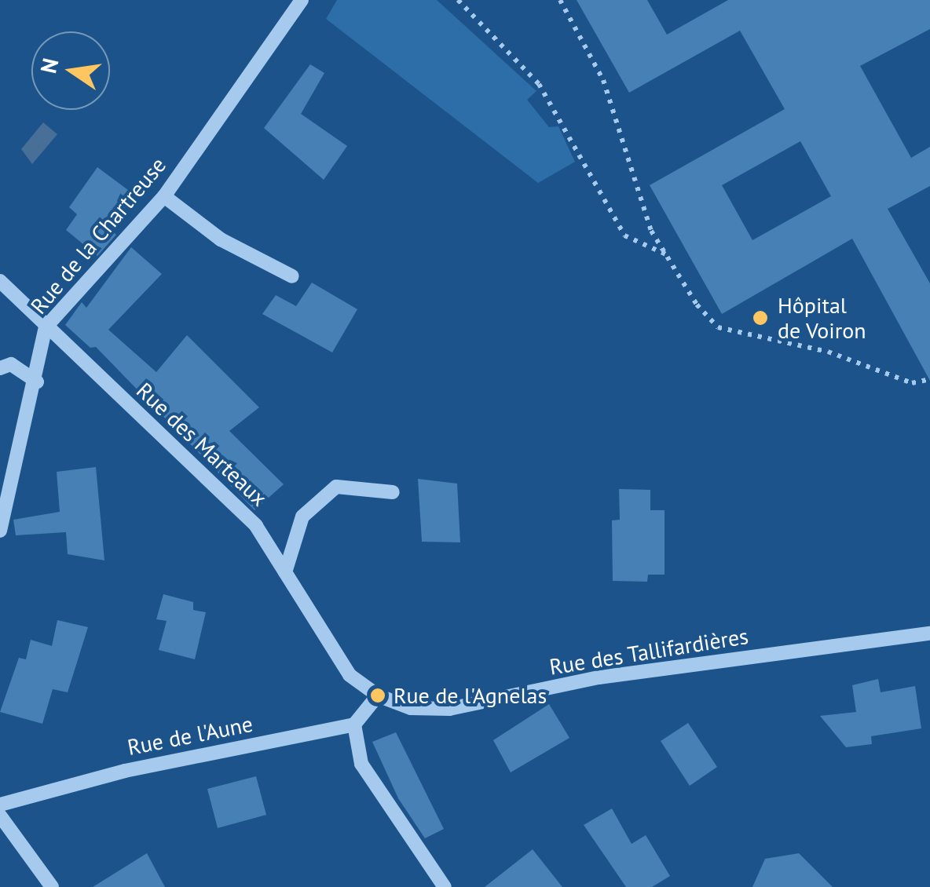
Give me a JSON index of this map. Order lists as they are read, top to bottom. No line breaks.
{"streets":{"street":["Rue de la Chartreuse","Rue des Marteaux","Rue des Tallifardières","Rue de l'Aune"]},"crossings":[["Rue de la Chartreuse","Rue des Marteaux"],["Rue des Marteaux","Rue des Tallifardières"]],"places":["Hôpital de Voiron","Rue de l'Agnelas"],"north":"left"}
